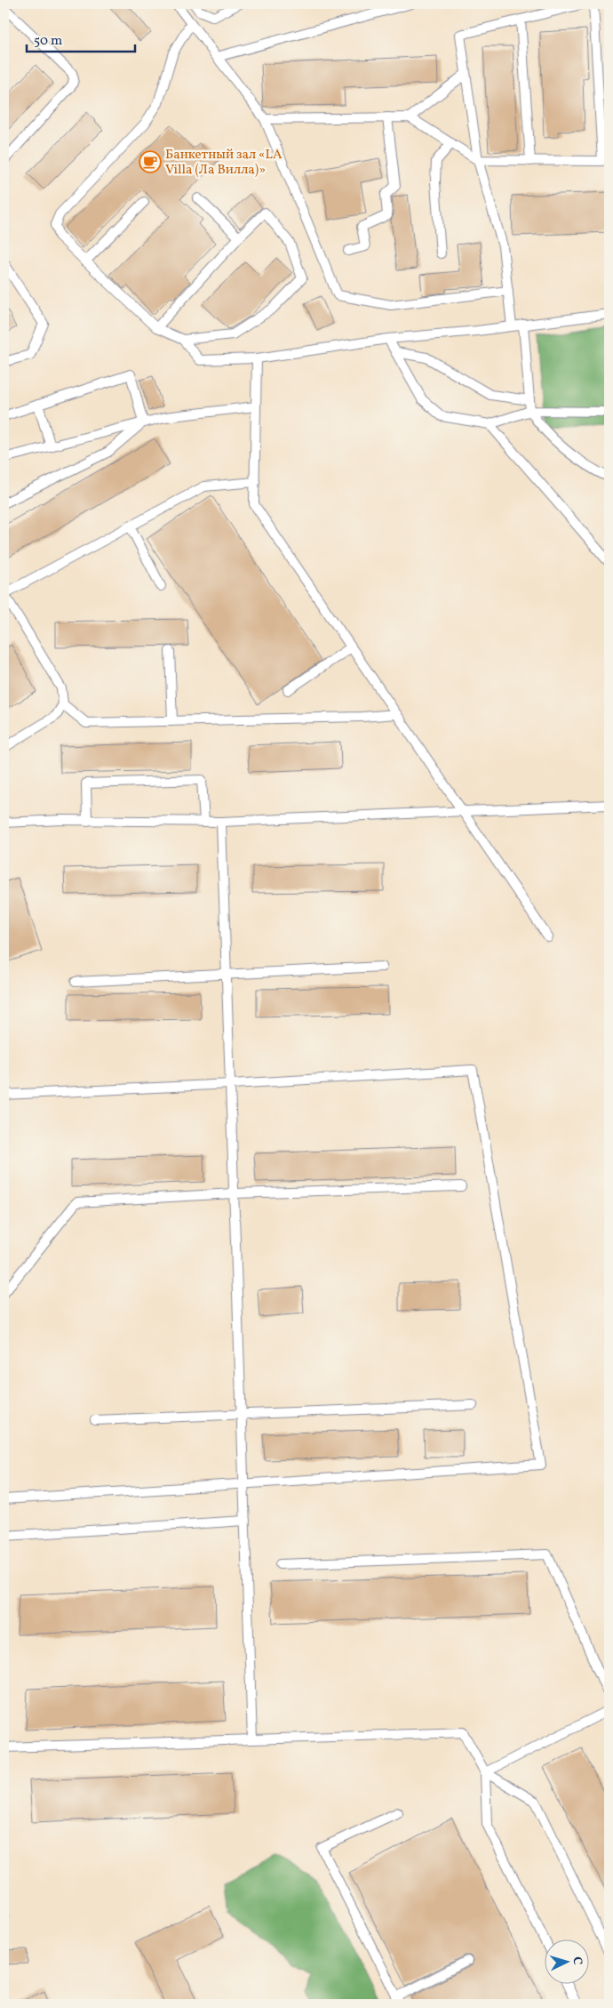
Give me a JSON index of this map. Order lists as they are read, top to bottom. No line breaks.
{"places":{"cafe":["Банкетный зал «LA Villa (Ла Вилла)»"]},"scale_bar":"50 m","north":"right"}
